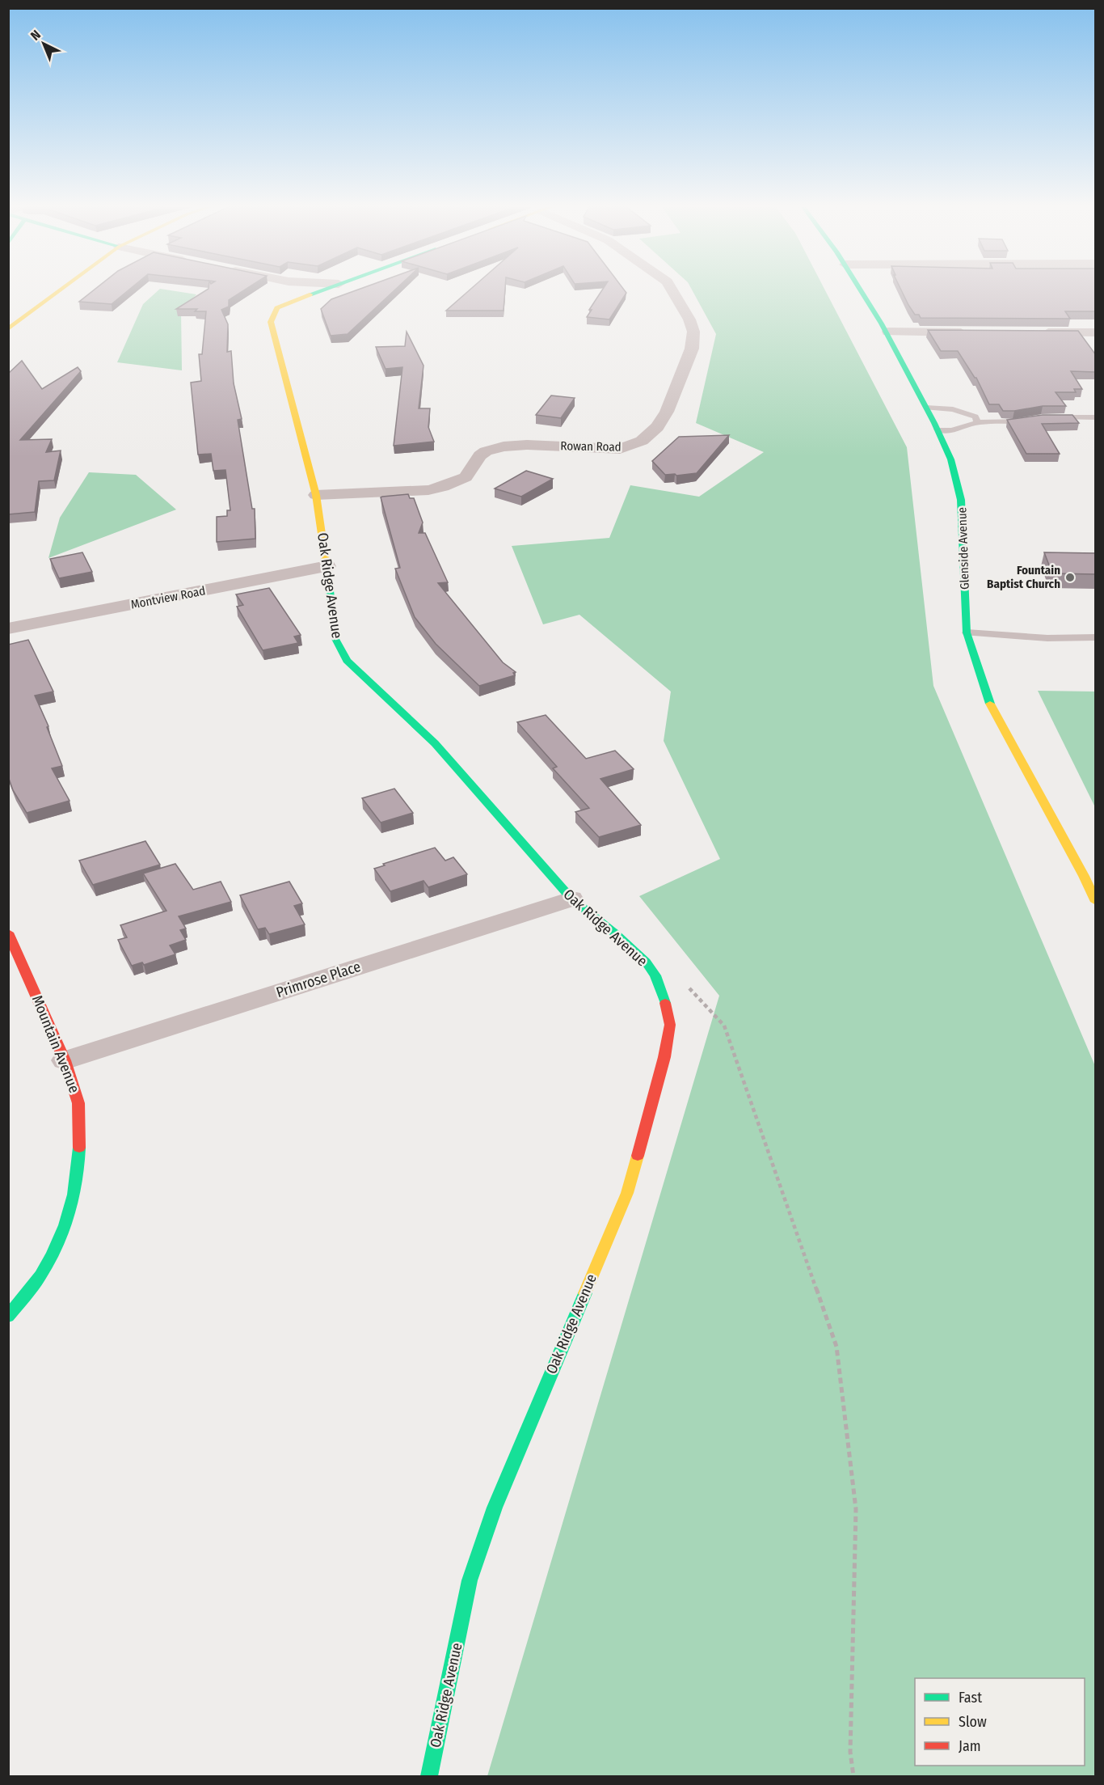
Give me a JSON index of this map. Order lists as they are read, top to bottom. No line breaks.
{"streets":{"street":["Rowan Road","Glenside Avenue","Oak Ridge Avenue","Montview Road","Primrose Place","Mountain Avenue"]},"crossings":[["Rowan Road","Oak Ridge Avenue"],["Oak Ridge Avenue","Montview Road"],["Oak Ridge Avenue","Primrose Place"],["Primrose Place","Mountain Avenue"]],"places":["Fountain Baptist Church"],"legend":["Fast","Slow","Jam"],"north":"top left"}
